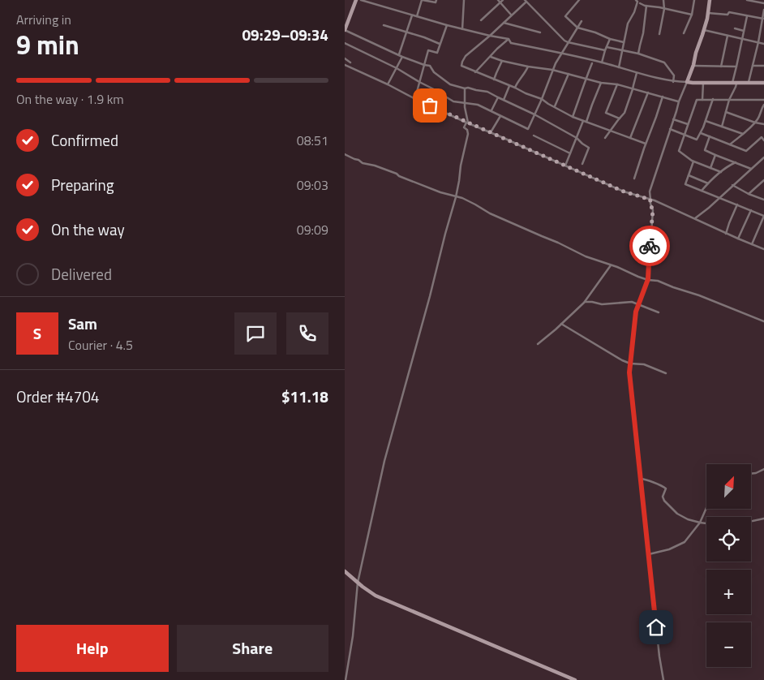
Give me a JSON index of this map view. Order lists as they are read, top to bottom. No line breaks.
{"north":"top right","page":{"heading":["9 min","Arriving in","09:29–09:34"],"panel":["Sam","Courier · 4.5","Order #4704","$11.18"],"bar":"On the way · 1.9 km","list":[["Confirmed","08:51"],["Preparing","09:03"],["On the way","09:09"],"Delivered"],"round":"S","map_buttons":["+","−"],"buttons":["Help","Share"]}}
